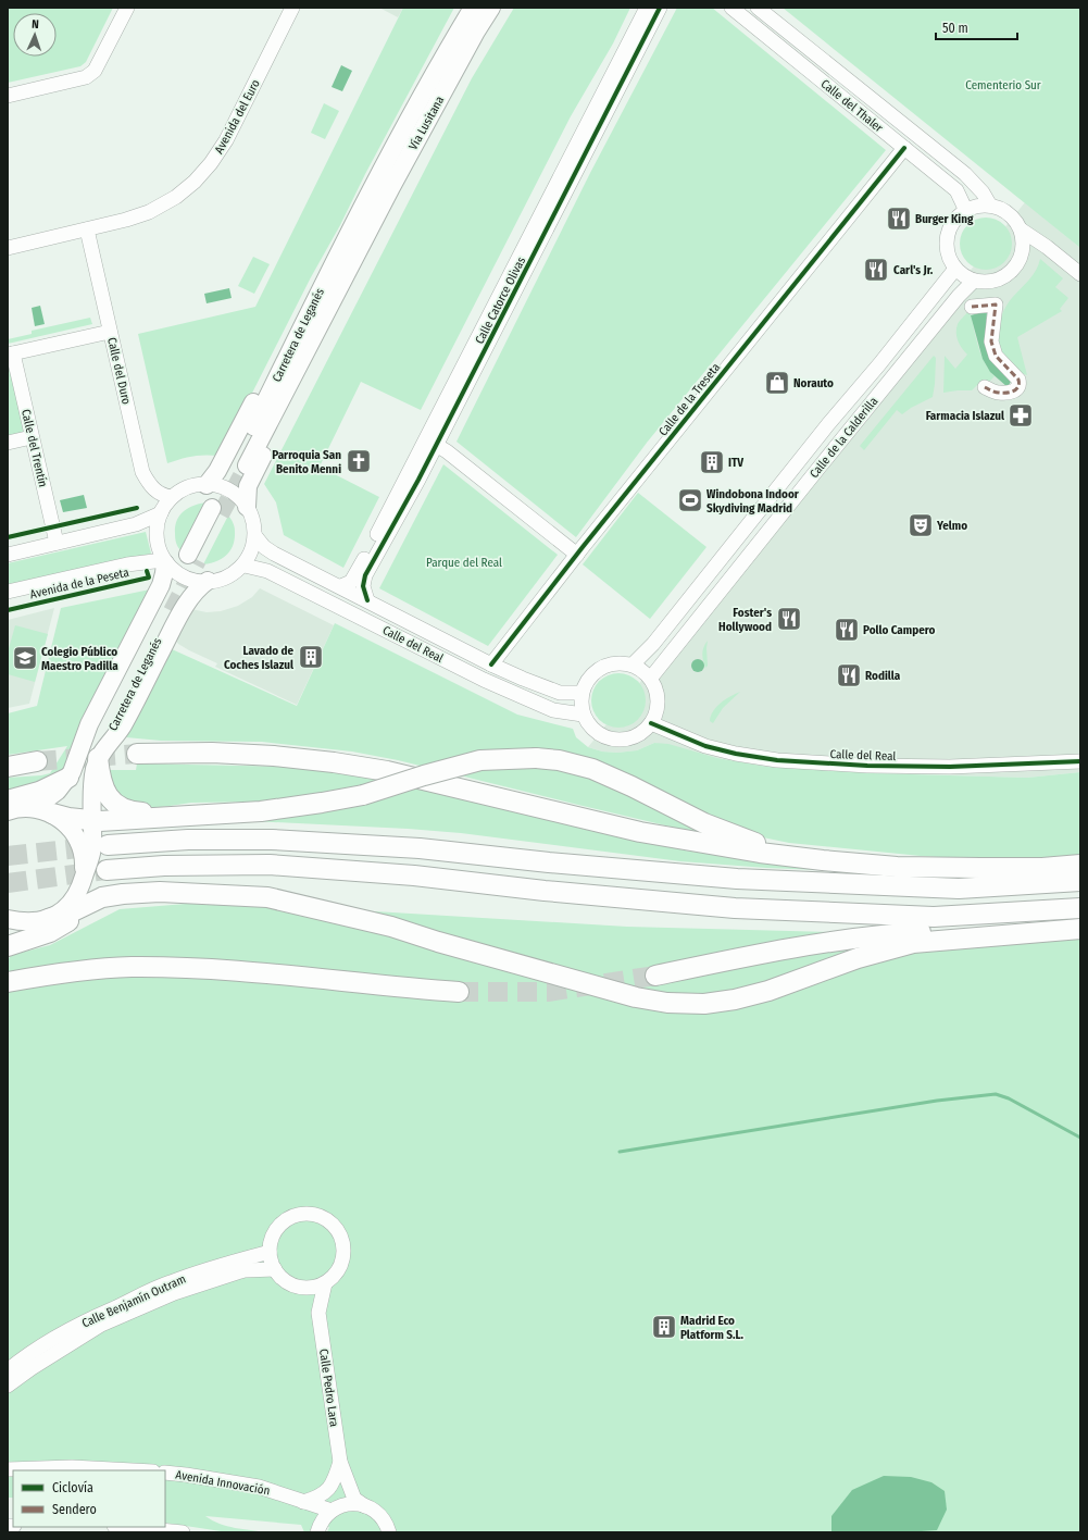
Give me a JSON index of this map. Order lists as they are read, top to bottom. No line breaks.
{"streets":{"main road":["Vía Lusitana","Carretera de Leganés"],"street":["Calle del Thaler","Avenida del Euro","Calle Catorce Olivas","Calle del Duro","Calle de la Treseta","Calle de la Calderilla","Calle del Trentín","Avenida de la Peseta","Calle del Real","Calle Benjamín Outram","Calle Pedro Lara","Avenida Innovación"]},"crossings":[["Calle del Thaler","Calle de la Treseta"],["Calle del Thaler","Calle de la Calderilla"],["Avenida del Euro","Calle del Duro"],["Vía Lusitana","Carretera de Leganés"],["Calle Catorce Olivas","Calle del Real"],["Calle del Duro","Avenida de la Peseta"],["Calle del Duro","Calle del Real"],["Calle de la Treseta","Calle del Real"],["Calle de la Calderilla","Calle del Real"],["Avenida de la Peseta","Calle del Real"],["Calle Benjamín Outram","Calle Pedro Lara"],["Calle Pedro Lara","Avenida Innovación"]],"parks":["Cementerio Sur","Parque del Real"],"places":{"restaurant":["Burger King","Carl's Jr.","Foster's Hollywood","Pollo Campero","Rodilla"],"shop":["Norauto"],"pharmacy":["Farmacia Islazul"],"church":["Parroquia San Benito Menni"],"building":["ITV","Lavado de Coches Islazul","Madrid Eco Platform S.L."],"sports":["Windobona Indoor Skydiving Madrid"],"theatre":["Yelmo"],"school or university":["Colegio Público Maestro Padilla"]},"legend":["Ciclovía","Sendero"],"scale_bar":"50 m","north":"top"}
